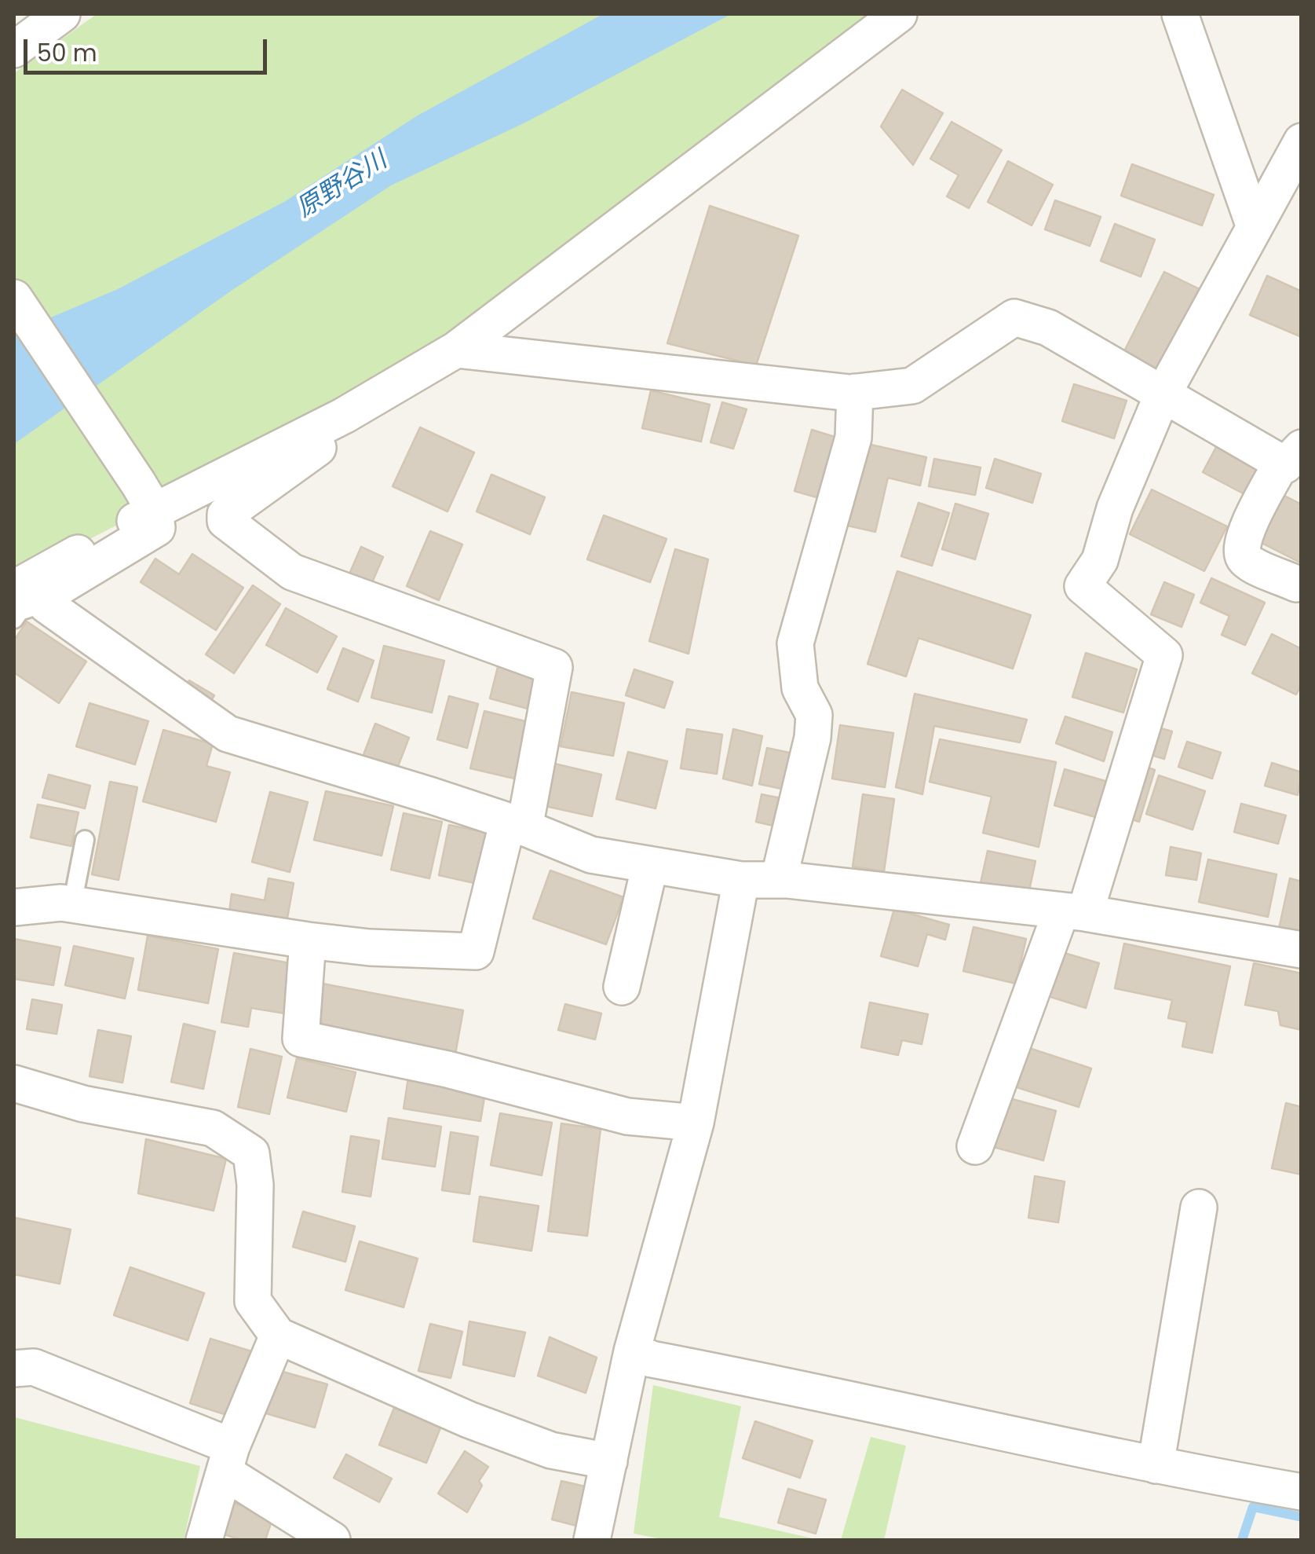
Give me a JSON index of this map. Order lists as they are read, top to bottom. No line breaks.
{"water":["原野谷川"],"scale_bar":"50 m"}
